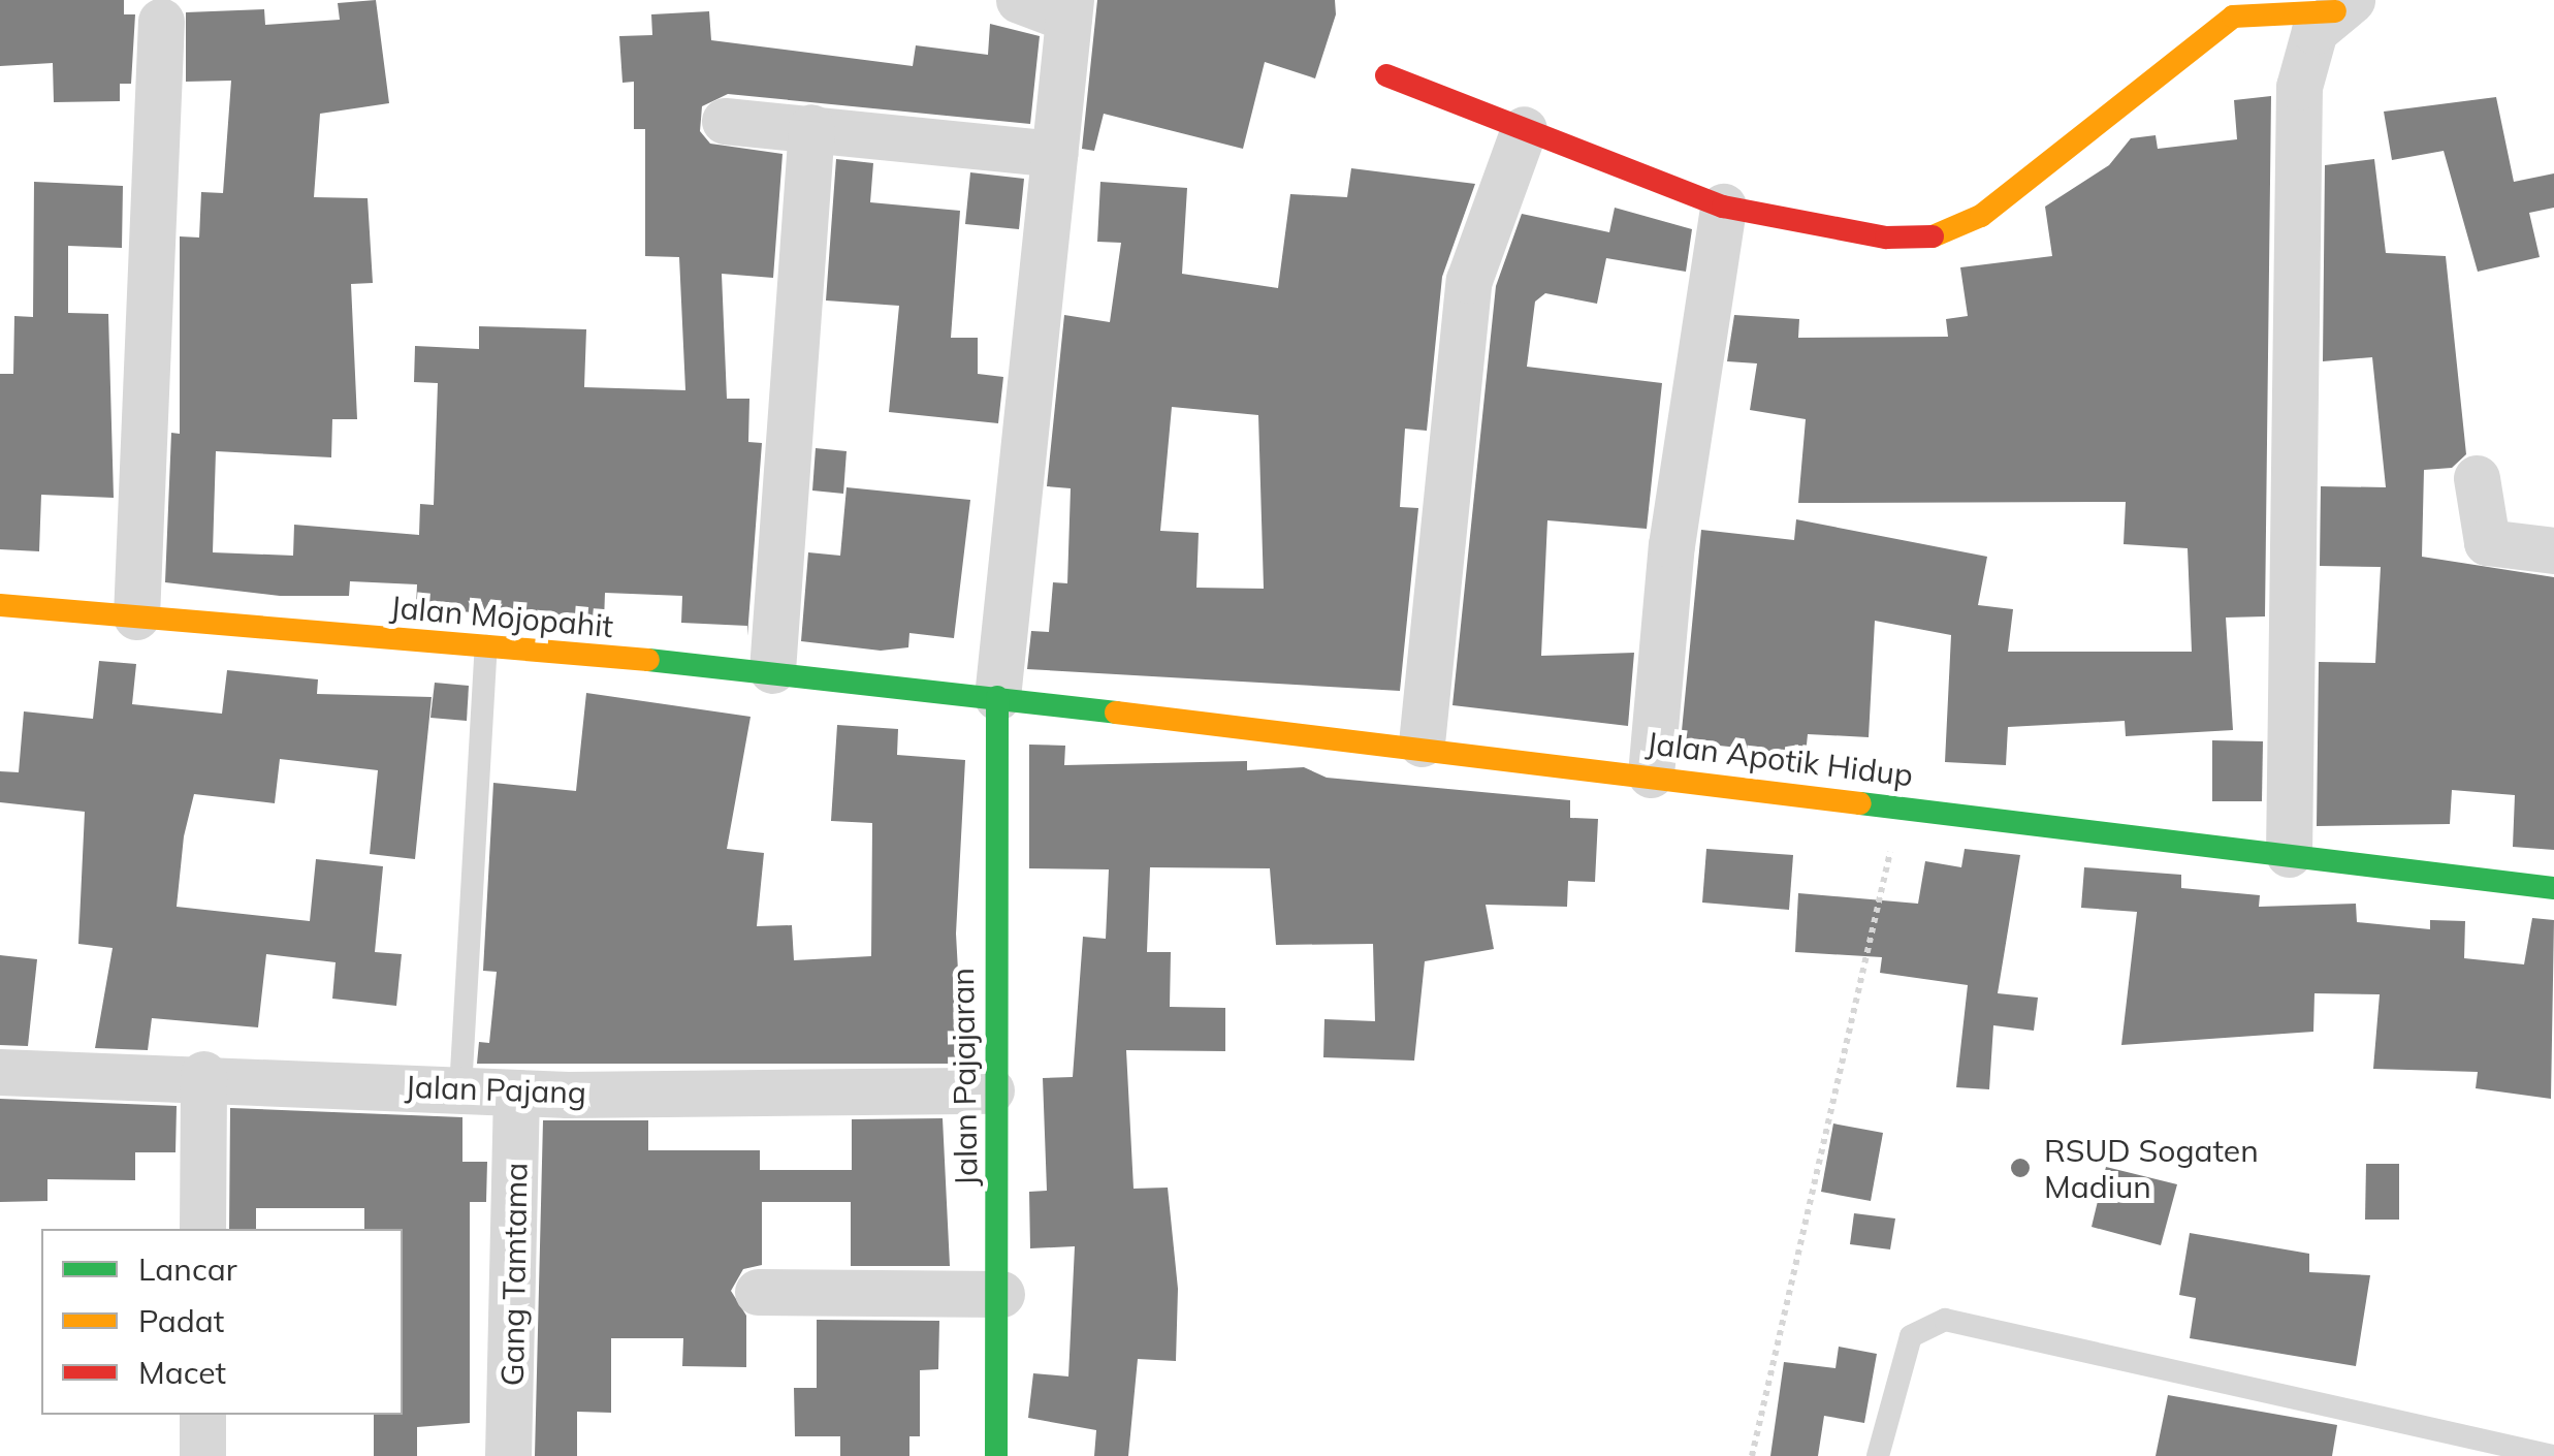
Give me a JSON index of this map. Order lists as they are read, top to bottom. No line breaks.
{"streets":{"street":["Jalan Mojopahit","Jalan Apotik Hidup","Jalan Pajajaran","Jalan Pajang","Gang Tamtama"]},"crossings":[["Jalan Mojopahit","Jalan Apotik Hidup"],["Jalan Mojopahit","Jalan Pajajaran"],["Jalan Apotik Hidup","Jalan Pajajaran"],["Jalan Pajajaran","Jalan Pajang"],["Jalan Pajang","Gang Tamtama"]],"places":["RSUD Sogaten Madiun"],"legend":["Lancar","Padat","Macet"]}
